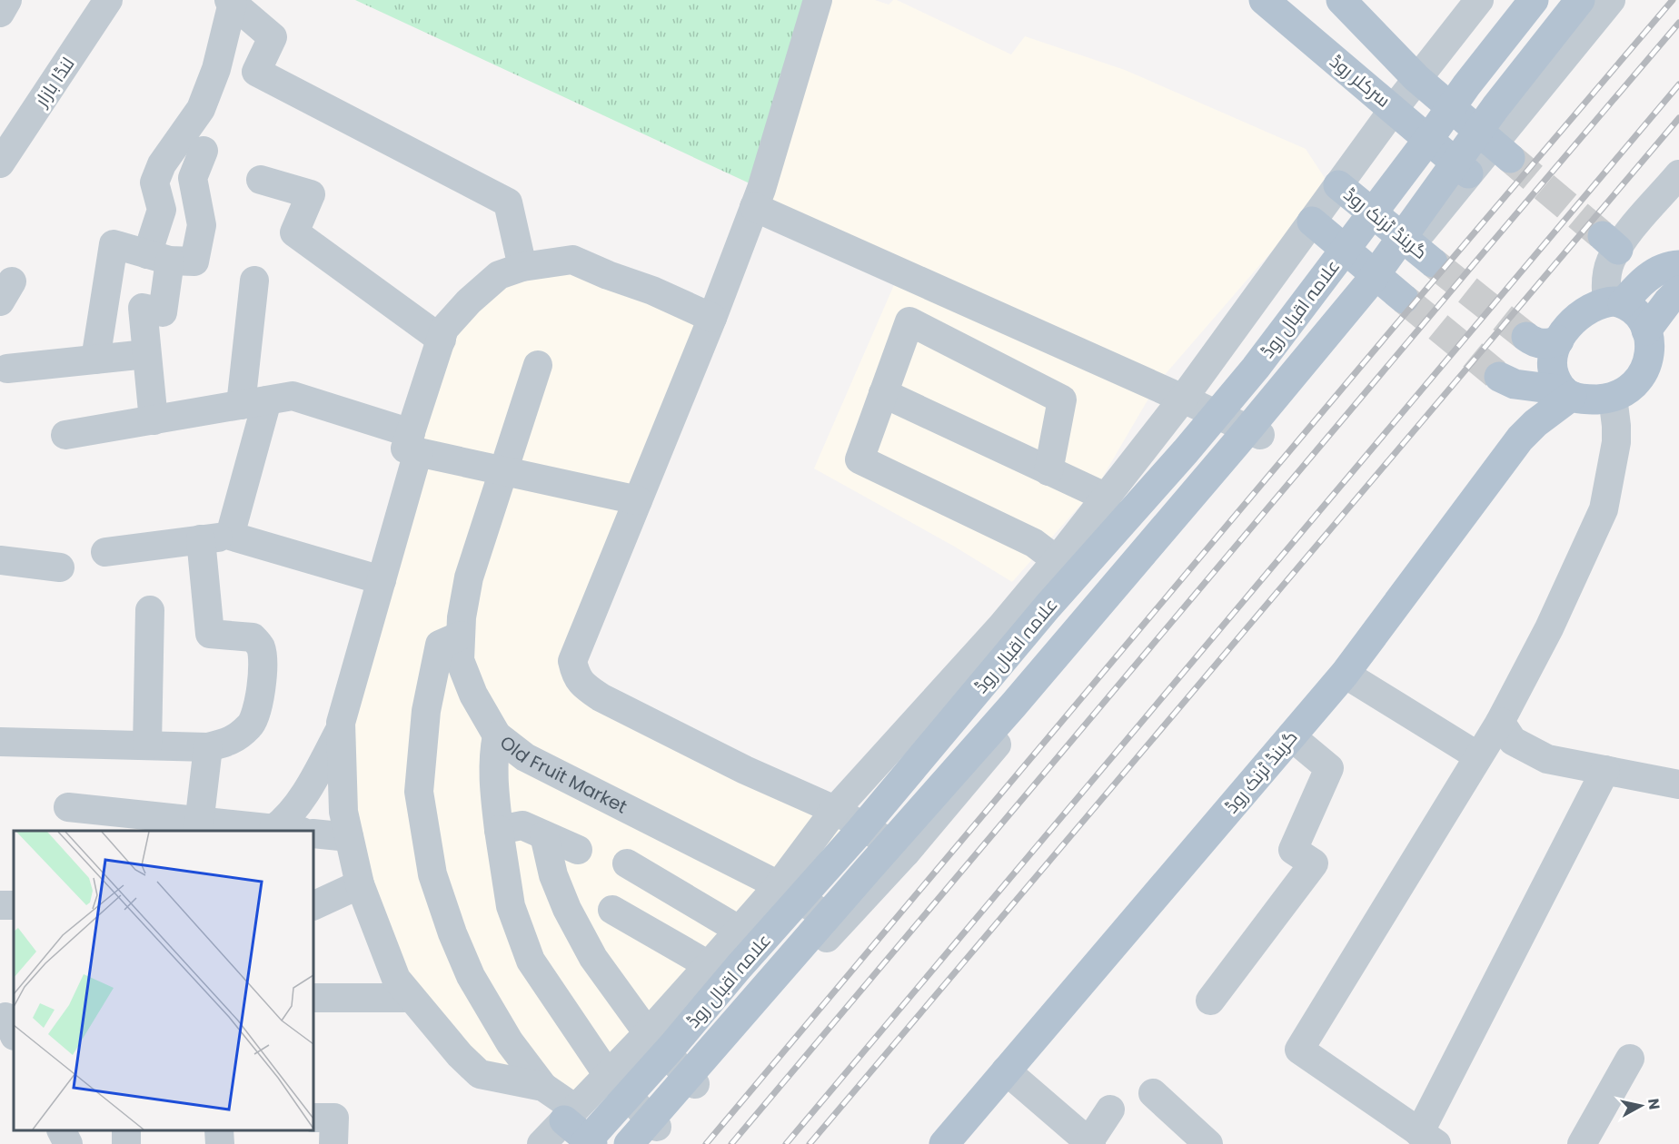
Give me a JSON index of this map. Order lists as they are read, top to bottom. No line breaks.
{"streets":{"main road":["سرکلر روڈ","گرینڈ ٹرنک روڈ","علامہ اقبال روڈ"],"street":["لنڈا بازار","Old Fruit Market"]},"crossings":[["سرکلر روڈ","علامہ اقبال روڈ"]],"north":"right"}
